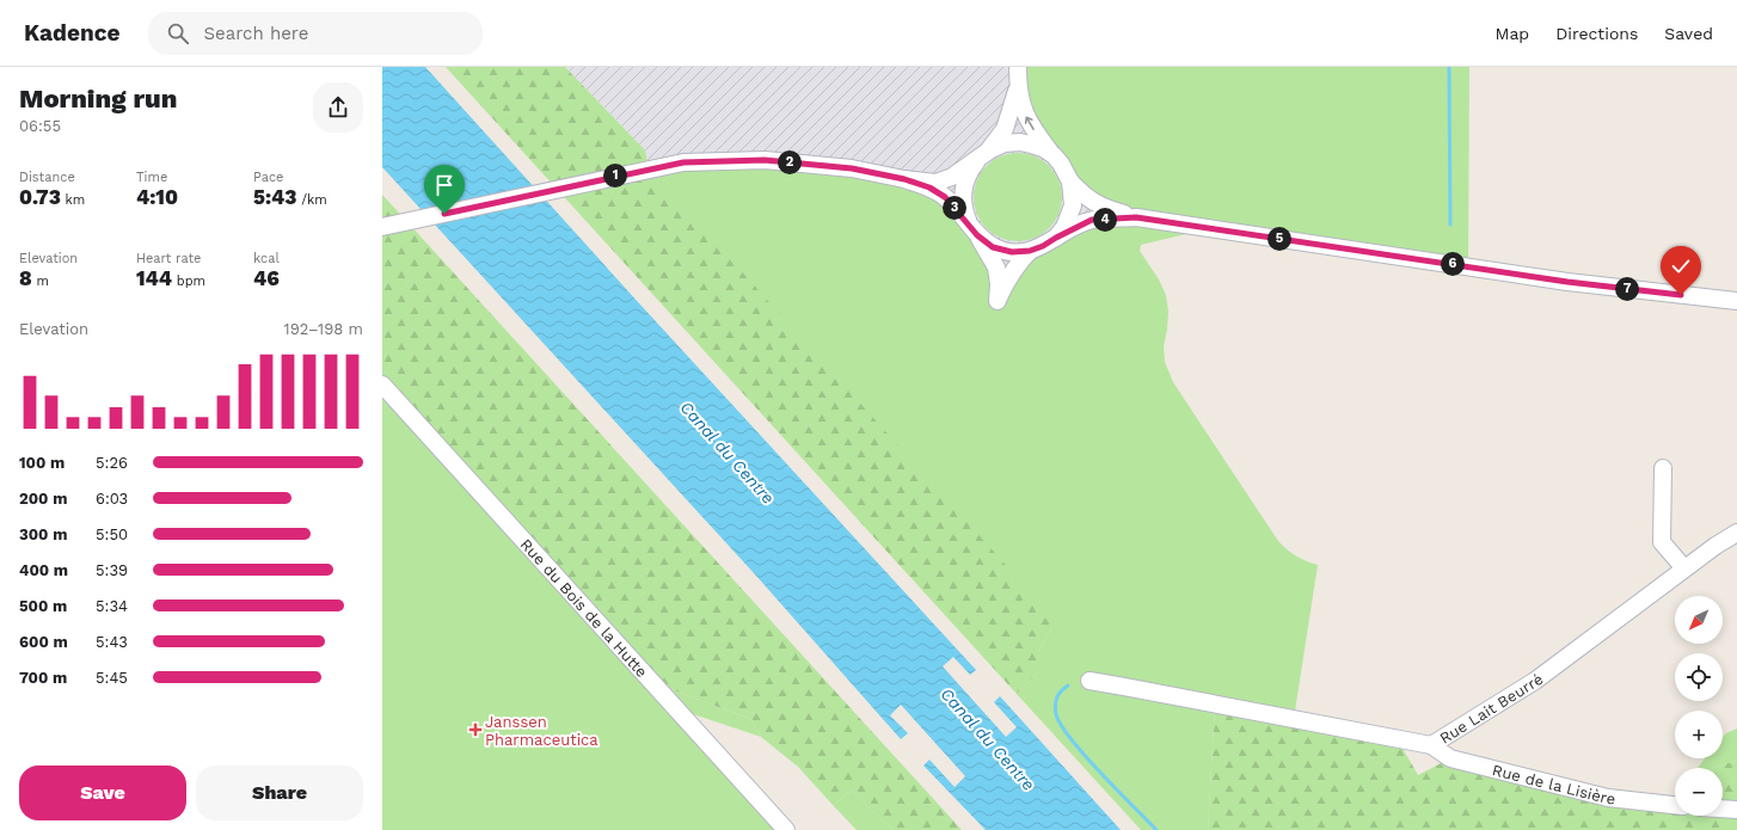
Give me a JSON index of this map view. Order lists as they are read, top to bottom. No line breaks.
{"streets":{"street":["Rue du Bois de la Hutte","Rue Lait Beurré","Rue de la Lisière"]},"crossings":[["Rue Lait Beurré","Rue de la Lisière"]],"water":["Canal du Centre"],"places":{"health":["Janssen Pharmaceutica"]},"north":"bottom left","page":{"header":"Kadence","search":"Search here","nav":["Map","Directions","Saved"],"heading":["Morning run","06:55"],"stats":[["Distance","0.73 km"],["Time","4:10"],["Pace","5:43 /km"],["Elevation","8 m"],["Heart rate","144 bpm"],["kcal","46"]],"pins":["2","1","3","4","5","6","7"],"chart":["Elevation","192–198 m"],"list":[{"name":"100 m","note":"5:26"},{"name":"200 m","note":"6:03"},{"name":"300 m","note":"5:50"},{"name":"400 m","note":"5:39"},{"name":"500 m","note":"5:34"},{"name":"600 m","note":"5:43"},{"name":"700 m","note":"5:45"}],"map_buttons":["+","−"],"buttons":["Save","Share"]}}
